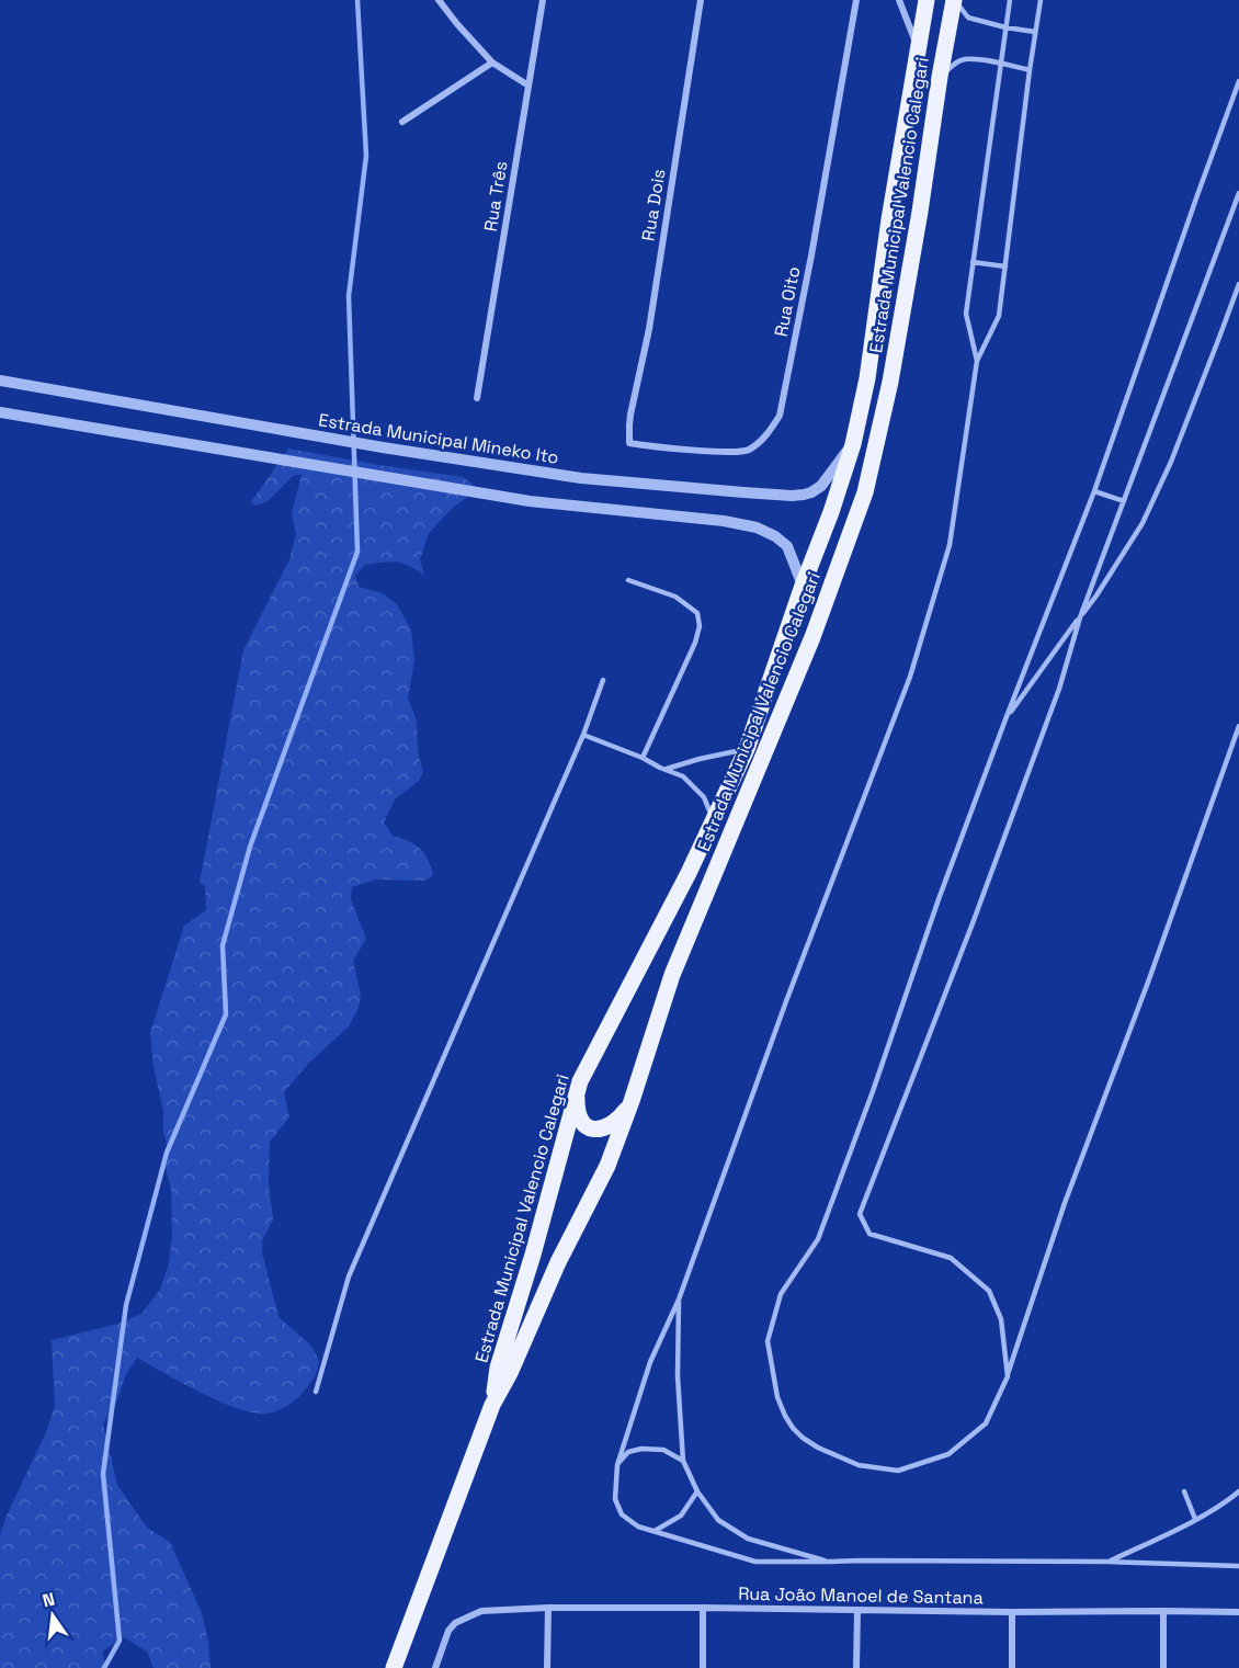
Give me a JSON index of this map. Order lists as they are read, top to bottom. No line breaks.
{"streets":{"main road":["Estrada Municipal Valencio Calegari"],"street":["Rua Três","Rua Dois","Rua Oito","Estrada Municipal Mineko Ito","Rua João Manoel de Santana"]},"crossings":[["Rua Dois","Rua Oito"],["Estrada Municipal Valencio Calegari","Estrada Municipal Mineko Ito"]],"north":"top"}
